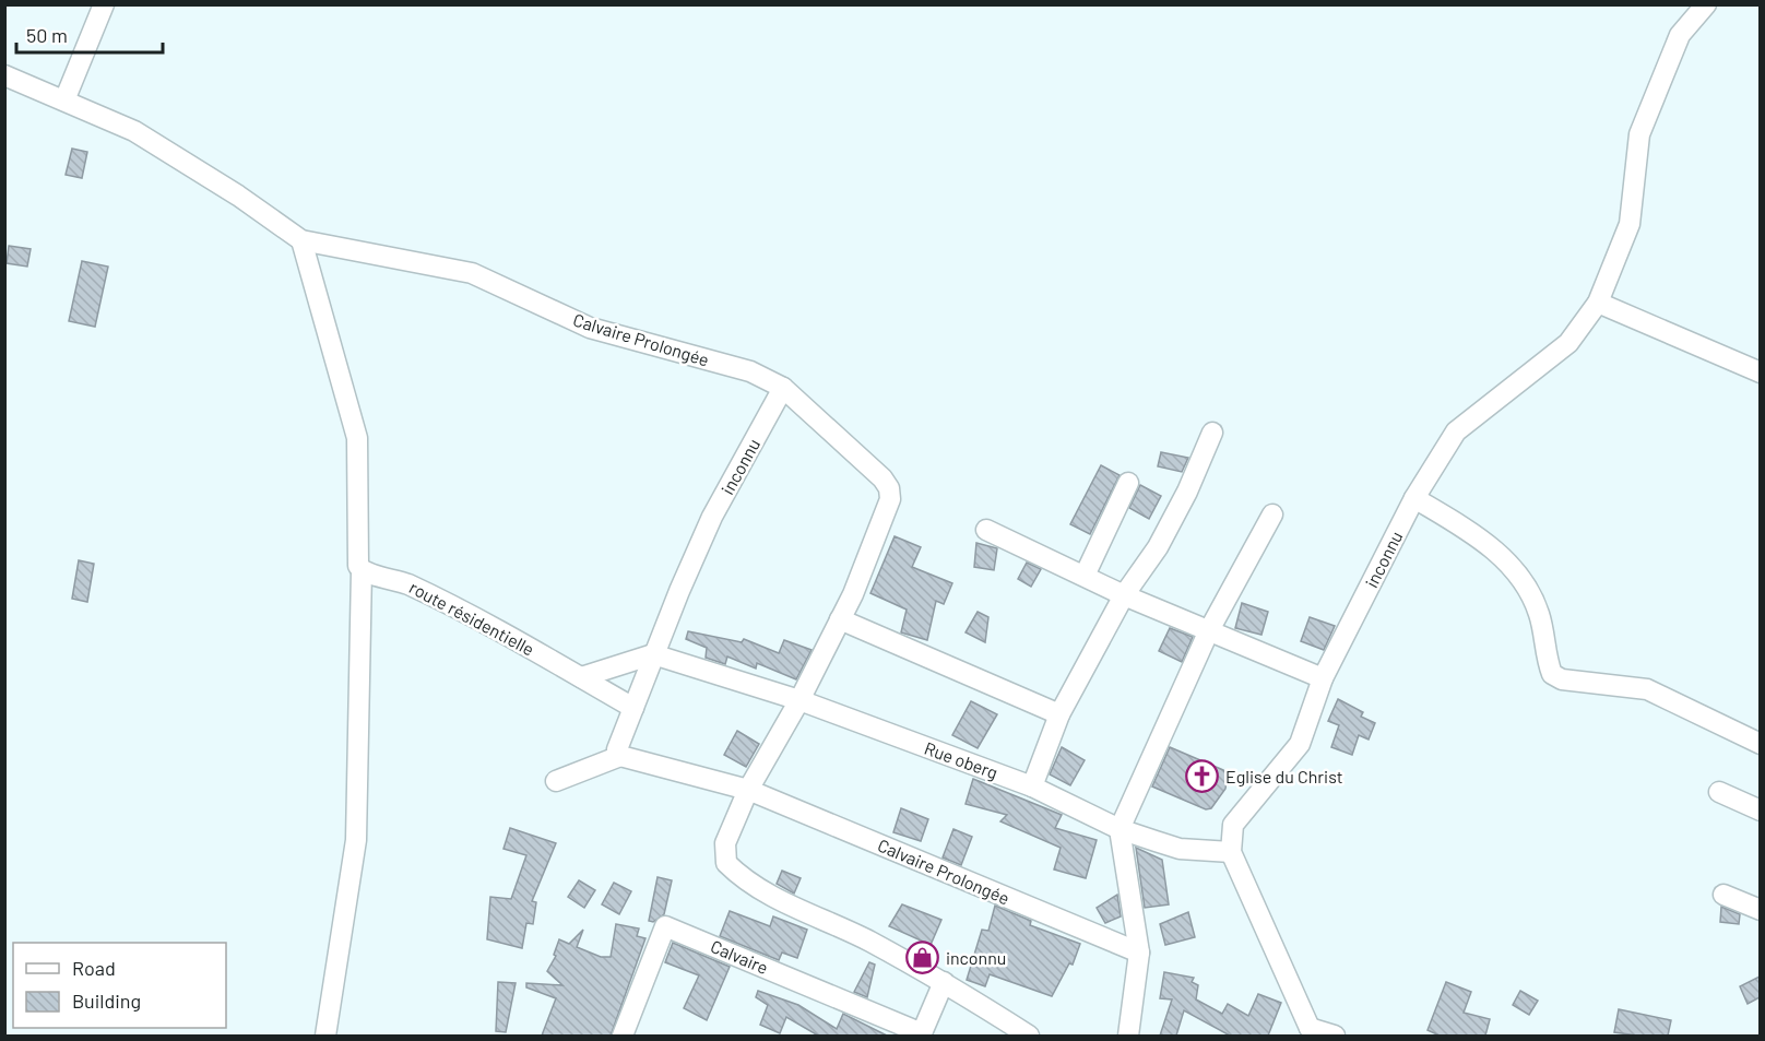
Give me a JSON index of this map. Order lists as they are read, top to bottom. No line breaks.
{"streets":{"street":["Calvaire Prolongée","inconnu","route résidentielle","Rue oberg","Calvaire"]},"crossings":[["Calvaire Prolongée","inconnu"],["Calvaire Prolongée","Rue oberg"],["Calvaire Prolongée","Calvaire"],["inconnu","route résidentielle"]],"places":{"church":["Eglise du Christ"],"shop":["inconnu"]},"legend":["Road","Building"],"scale_bar":"50 m"}
